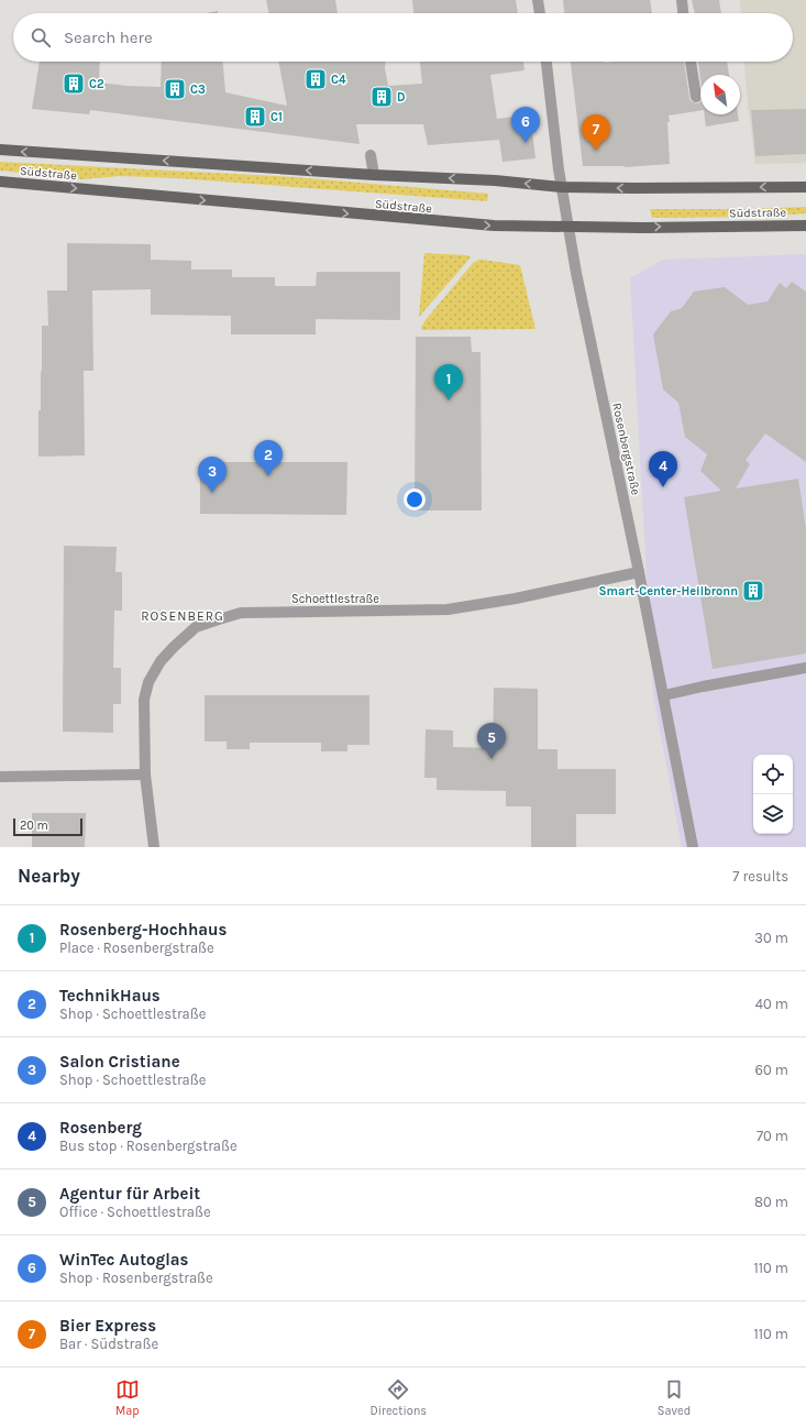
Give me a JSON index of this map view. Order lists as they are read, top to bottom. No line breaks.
{"streets":{"main road":["Südstraße"],"street":["Rosenbergstraße","Schoettlestraße"]},"crossings":[["Südstraße","Rosenbergstraße"],["Rosenbergstraße","Schoettlestraße"]],"districts":["ROSENBERG"],"places":{"building":["C4","C2","C3","D","C1","Smart-Center-Heilbronn"]},"scale_bar":"20 m","north":"top left","page":{"search":"Search here","pins":["6","7","1","2","4","3","5"],"scale":"20 m","heading":["Nearby","7 results"],"list":[{"mark":"1","name":"Rosenberg-Hochhaus","note":"Place · Rosenbergstraße","value":"30 m"},{"mark":"2","name":"TechnikHaus","note":"Shop · Schoettlestraße","value":"40 m"},{"mark":"3","name":"Salon Cristiane","note":"Shop · Schoettlestraße","value":"60 m"},{"mark":"4","name":"Rosenberg","note":"Bus stop · Rosenbergstraße","value":"70 m"},{"mark":"5","name":"Agentur für Arbeit","note":"Office · Schoettlestraße","value":"80 m"},{"mark":"6","name":"WinTec Autoglas","note":"Shop · Rosenbergstraße","value":"110 m"},{"mark":"7","name":"Bier Express","note":"Bar · Südstraße","value":"110 m"}],"nav":["Map","Directions","Saved"]}}
